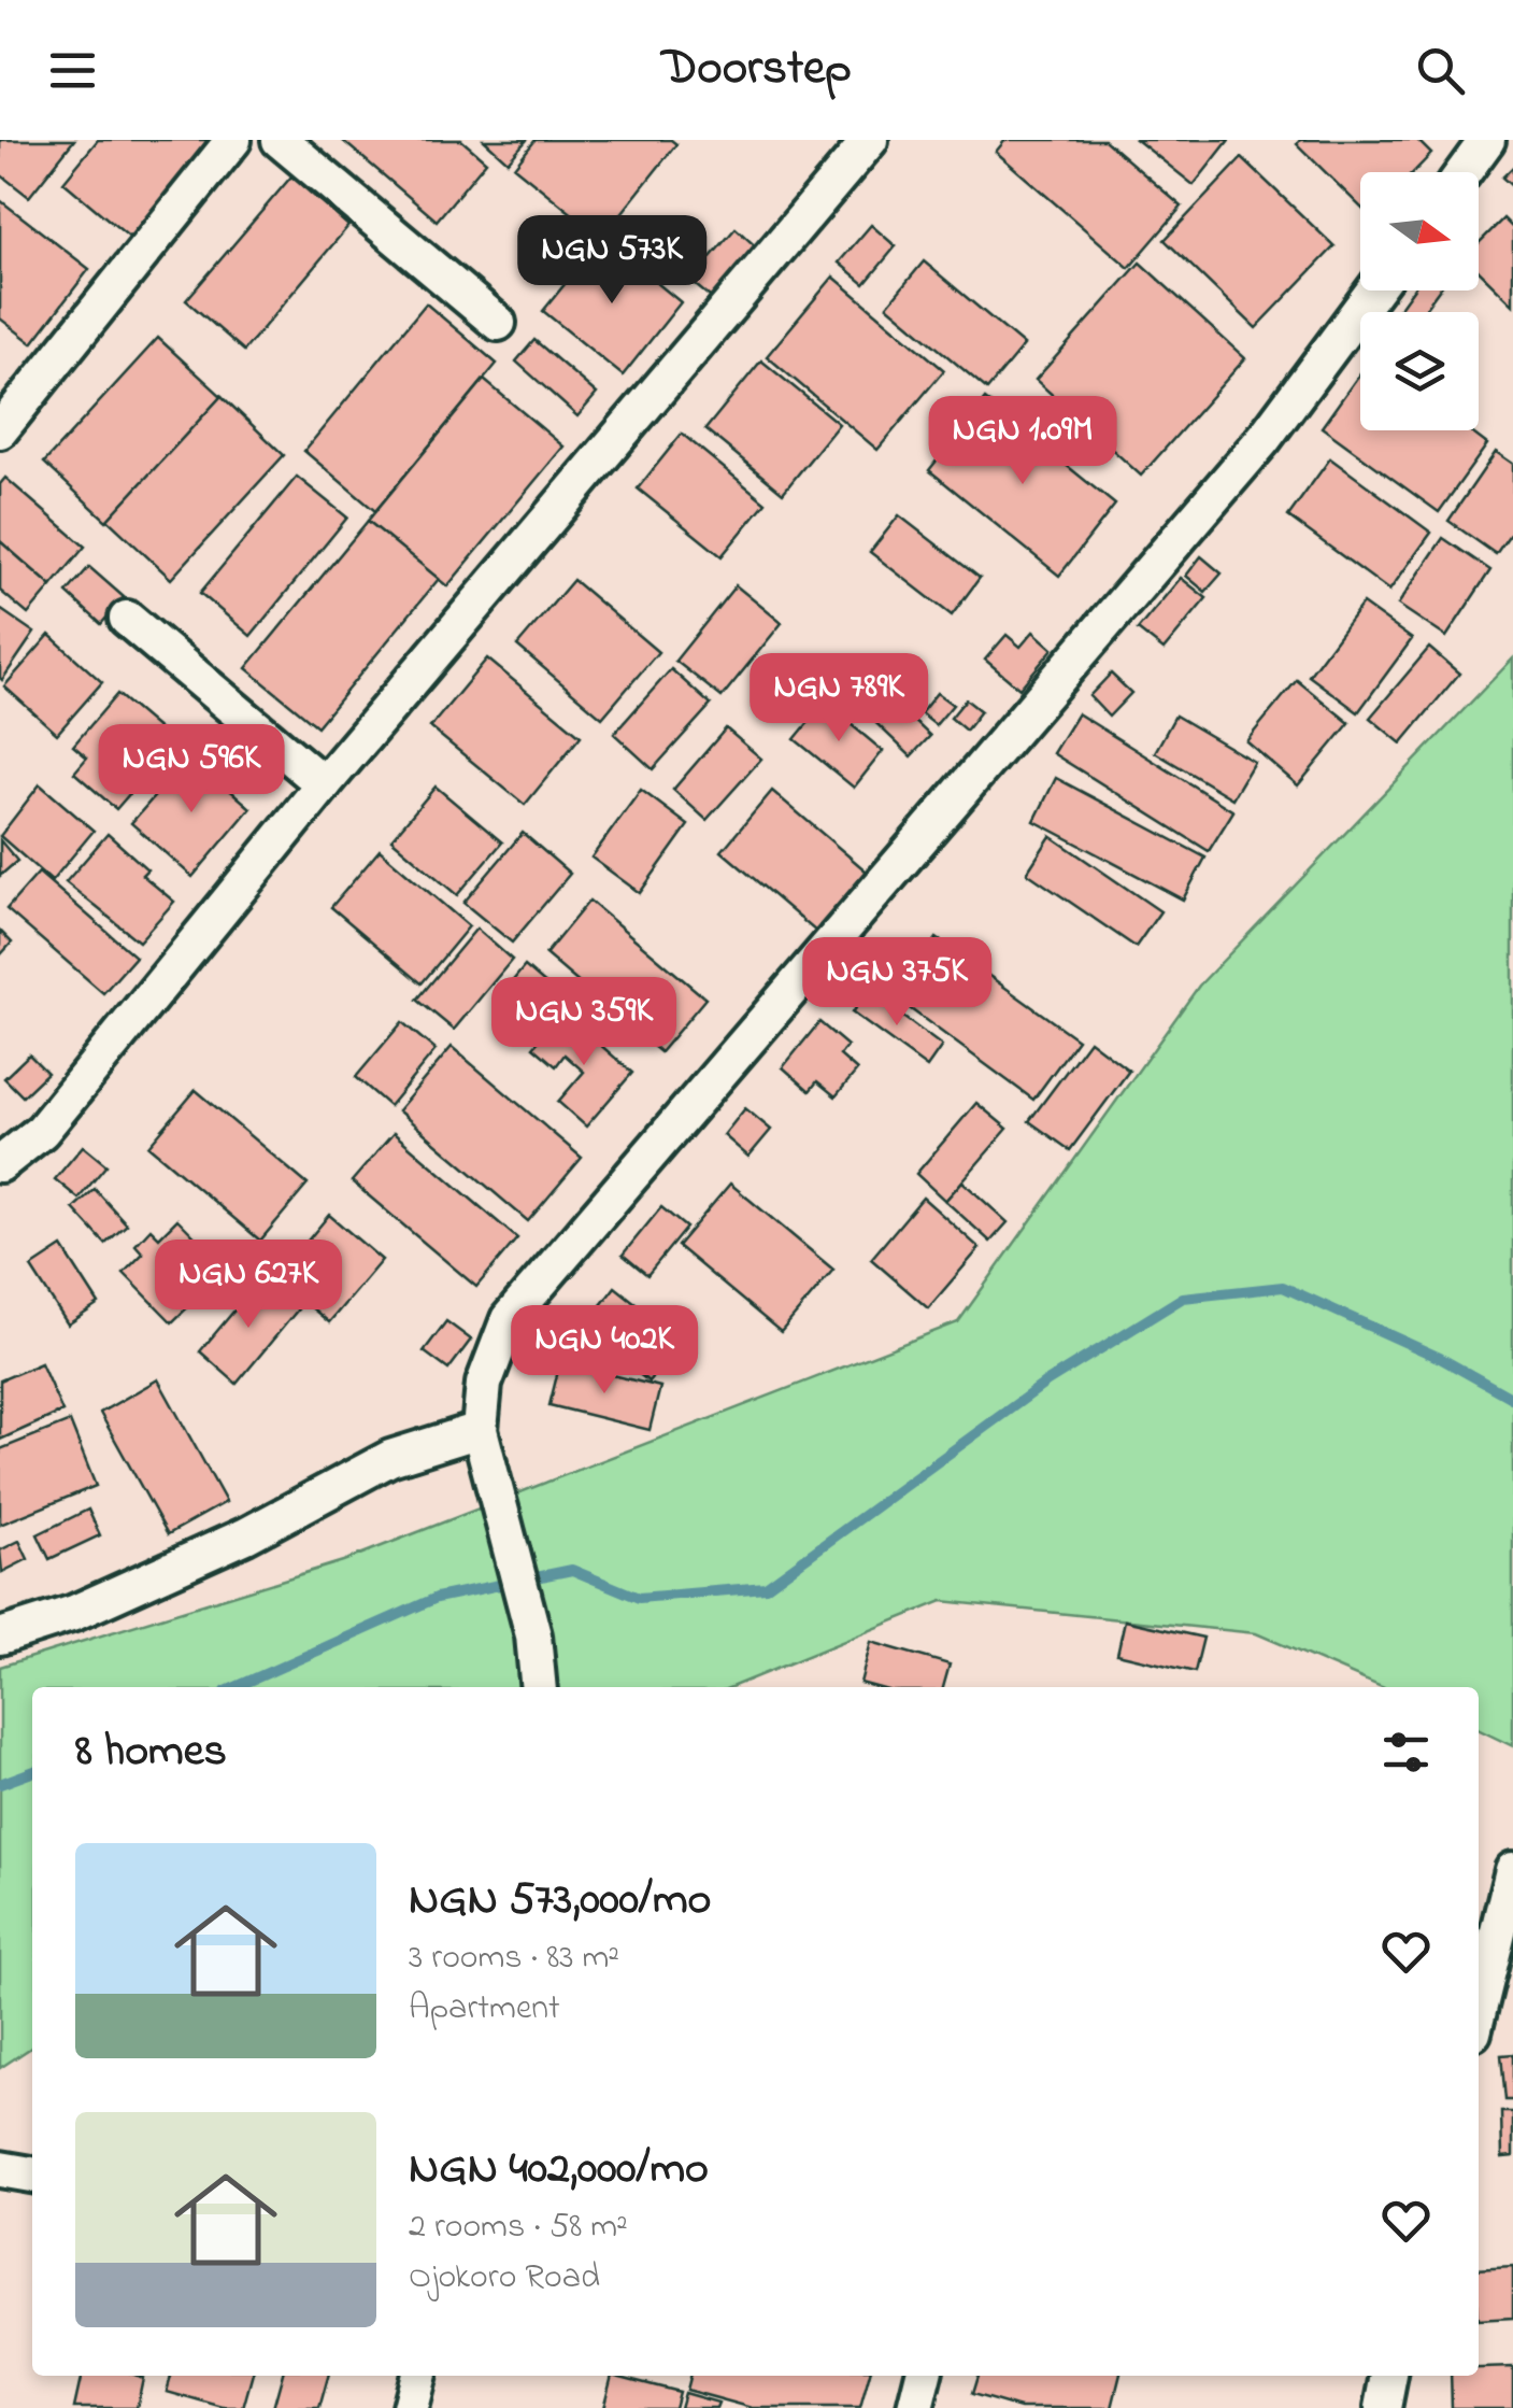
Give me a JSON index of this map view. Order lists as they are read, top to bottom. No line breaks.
{"north":"right","page":{"header":"Doorstep","price":["NGN 573K","NGN 1.09M","NGN 789K","NGN 596K","NGN 375K","NGN 359K","NGN 627K","NGN 402K"],"heading":"8 homes","list":[{"name":"NGN 573,000/mo","note":"3 rooms · 83 m² · Apartment"},{"name":"NGN 402,000/mo","note":"2 rooms · 58 m² · Ojokoro Road"}]}}
